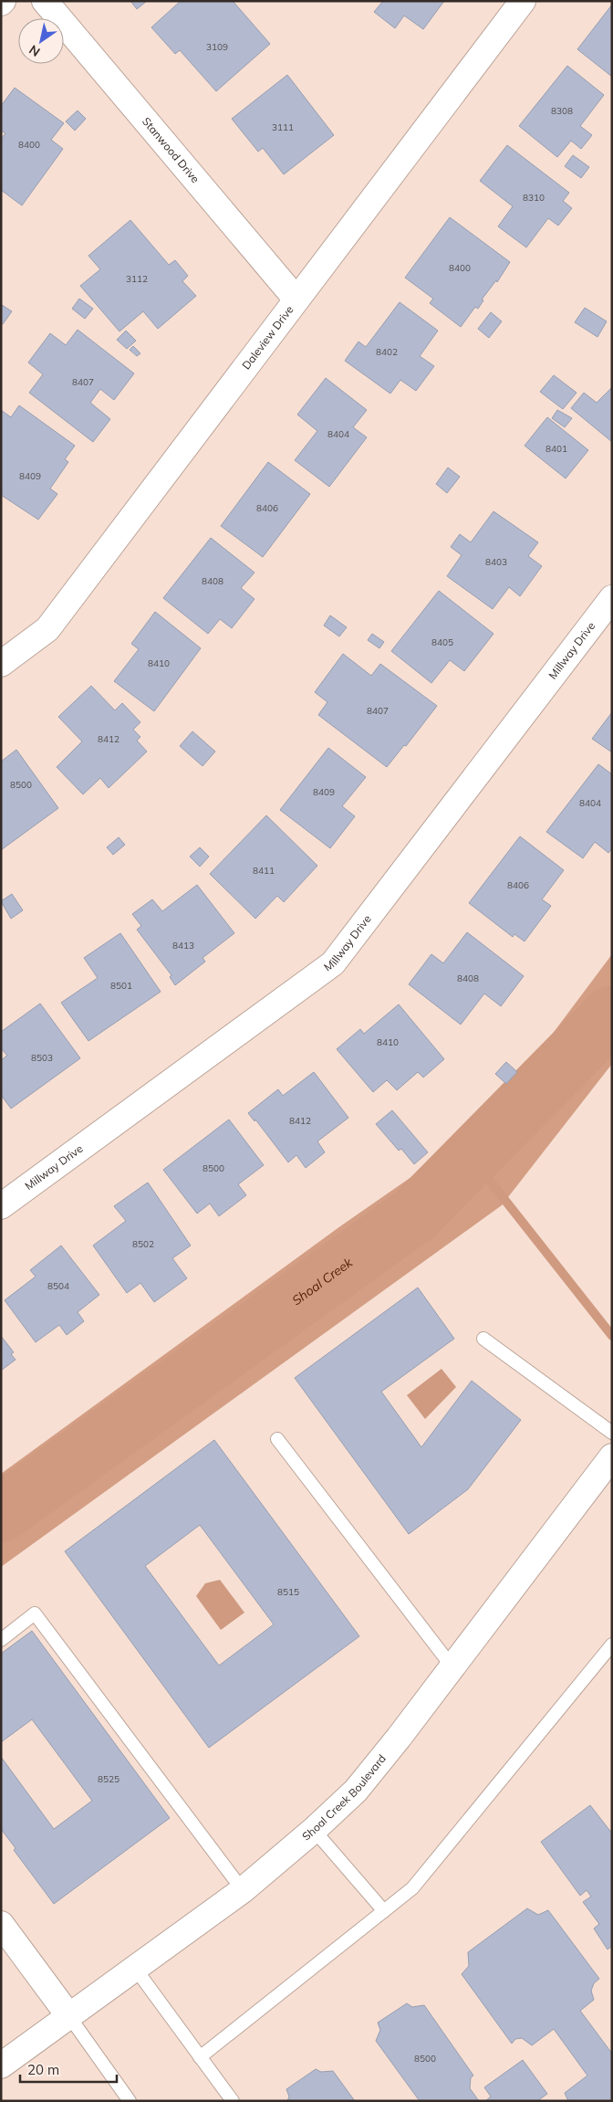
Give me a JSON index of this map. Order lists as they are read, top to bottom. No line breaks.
{"streets":{"street":["Stanwood Drive","Daleview Drive","Millway Drive","Shoal Creek Boulevard"]},"crossings":[["Stanwood Drive","Daleview Drive"]],"water":["Shoal Creek"],"house_numbers":["3109","8308","3111","8400","8310","8400","3112","8402","8407","8404","8401","8409","8406","8403","8408","8405","8410","8407","8412","8500","8409","8404","8411","8406","8413","8408","8501","8410","8503","8412","8500","8502","8504","8515","8525","8500"],"scale_bar":"20 m","north":"bottom left"}
